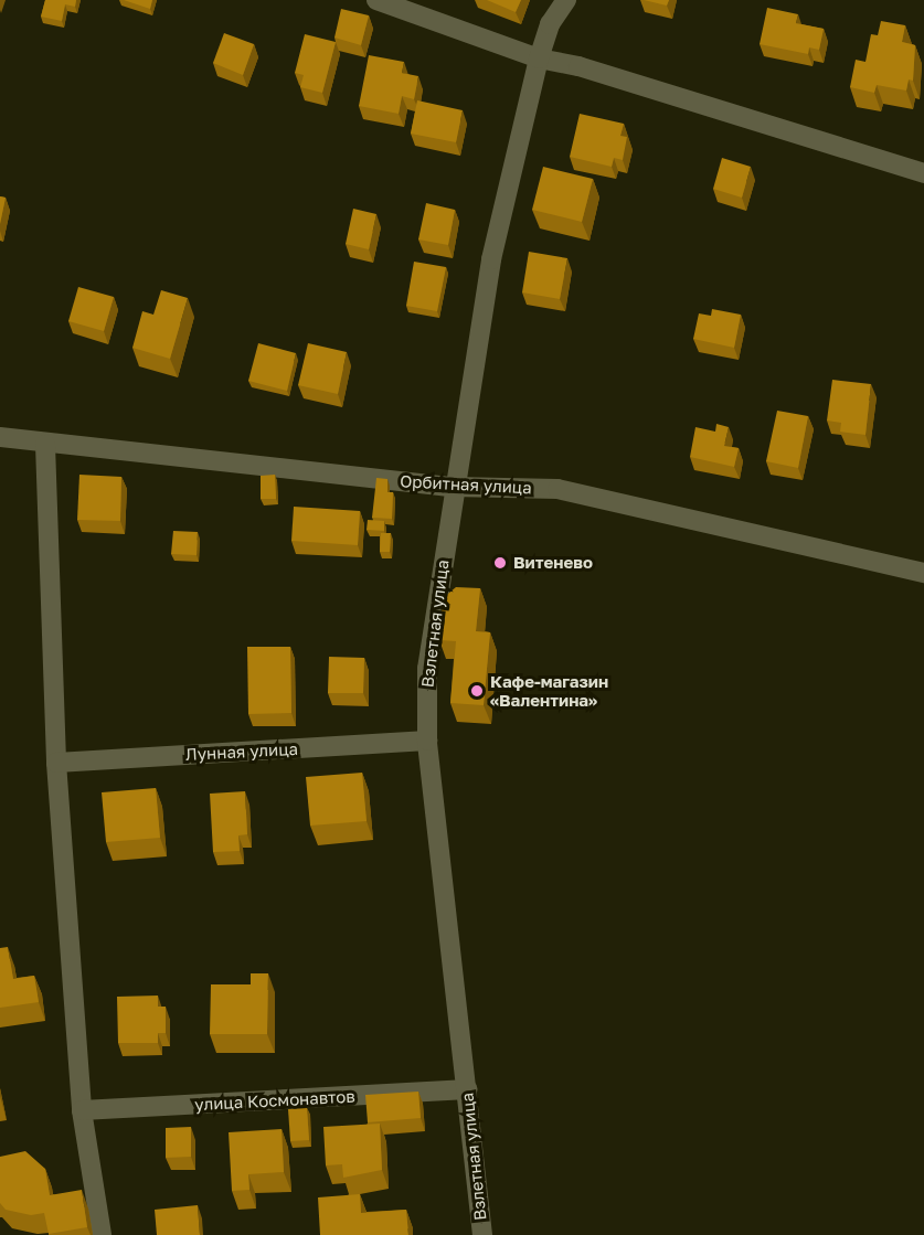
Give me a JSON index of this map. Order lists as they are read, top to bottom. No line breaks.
{"streets":{"street":["Орбитная улица","Взлетная улица","Лунная улица","улица Космонавтов"]},"crossings":[["Орбитная улица","Взлетная улица"],["Взлетная улица","Лунная улица"],["Взлетная улица","улица Космонавтов"]],"places":["Витенево","Кафе-магазин «Валентина»"]}
